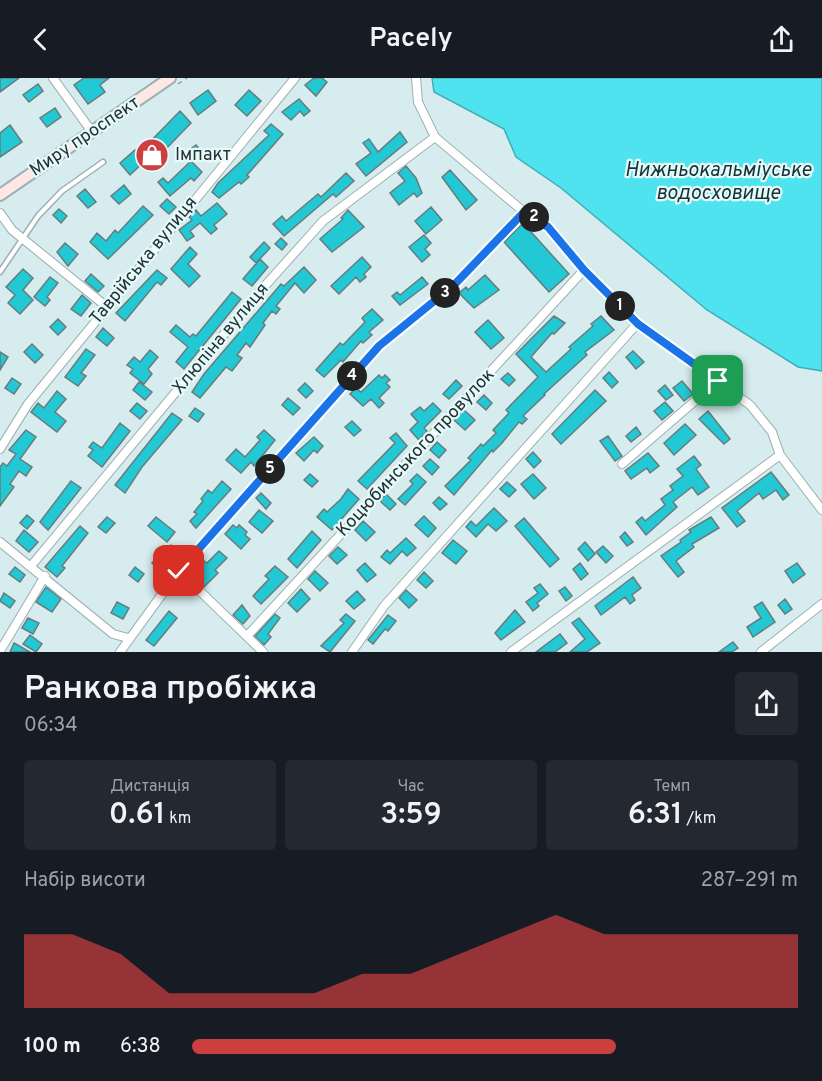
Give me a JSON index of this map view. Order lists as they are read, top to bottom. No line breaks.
{"streets":{"main road":["Миру проспект"],"street":["Таврійська вулиця","Хлюпіна вулиця","Коцюбинського провулок"]},"water":["Нижньокальміуське водосховище"],"places":{"shop":["Iмпакт"]},"page":{"header":"Pacely","pins":["2","3","1","4","5"],"heading":["Ранкова пробіжка","06:34"],"stats":[["Дистанція","0.61 km"],["Час","3:59"],["Темп","6:31 /km"]],"chart":["Набір висоти","287–291 m"],"list":[{"name":"100 m","note":"6:38"}]}}
